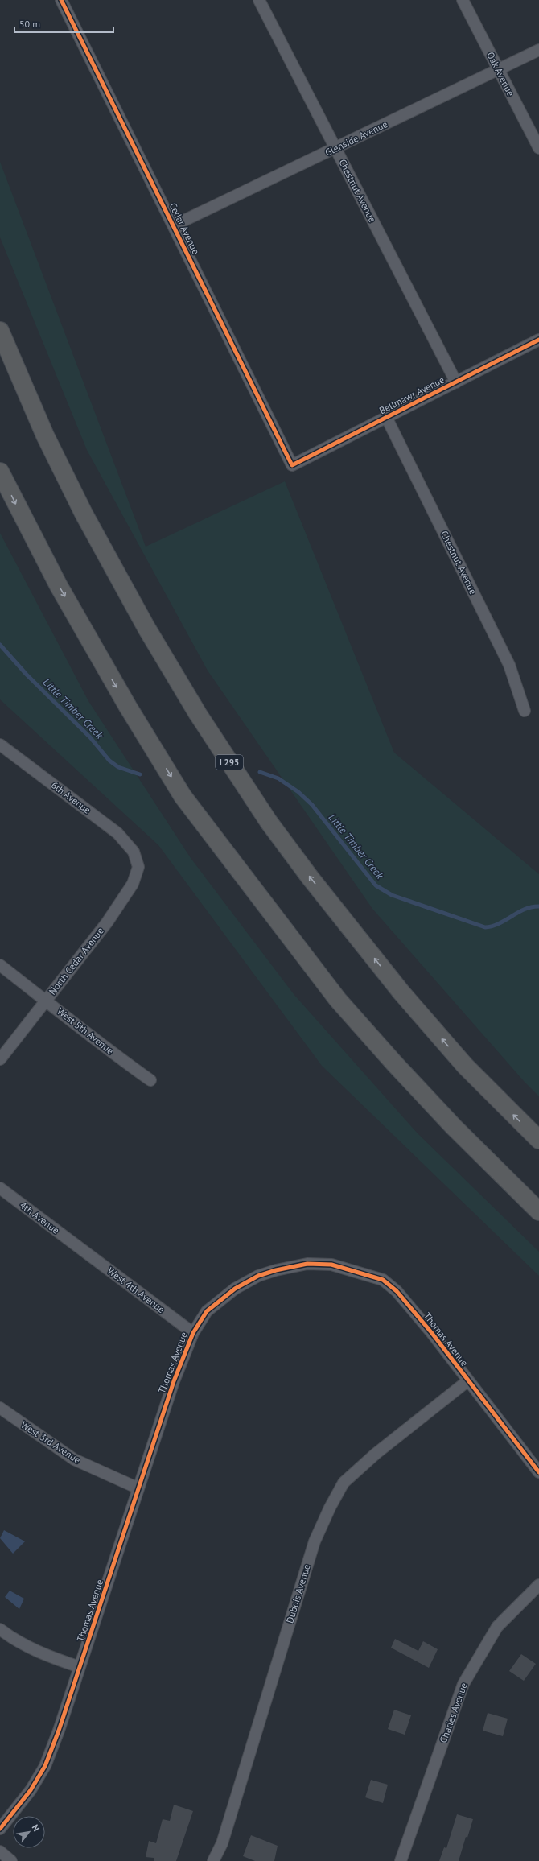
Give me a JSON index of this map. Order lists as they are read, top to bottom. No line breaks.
{"streets":{"highway":["I 295"],"street":["Oak Avenue","Glenside Avenue","Chestnut Avenue","Cedar Avenue","Bellmawr Avenue","6th Avenue","North Cedar Avenue","West 5th Avenue","4th Avenue","West 4th Avenue","Thomas Avenue","West 3rd Avenue","Dubois Avenue","Charles Avenue"]},"crossings":[["Oak Avenue","Glenside Avenue"],["Glenside Avenue","Chestnut Avenue"],["Glenside Avenue","Cedar Avenue"],["Chestnut Avenue","Bellmawr Avenue"],["Cedar Avenue","Bellmawr Avenue"],["6th Avenue","North Cedar Avenue"],["North Cedar Avenue","West 5th Avenue"],["4th Avenue","West 4th Avenue"],["West 4th Avenue","Thomas Avenue"],["Thomas Avenue","West 3rd Avenue"],["Thomas Avenue","Dubois Avenue"]],"water":["Little Timber Creek"],"scale_bar":"50 m","north":"top right"}
